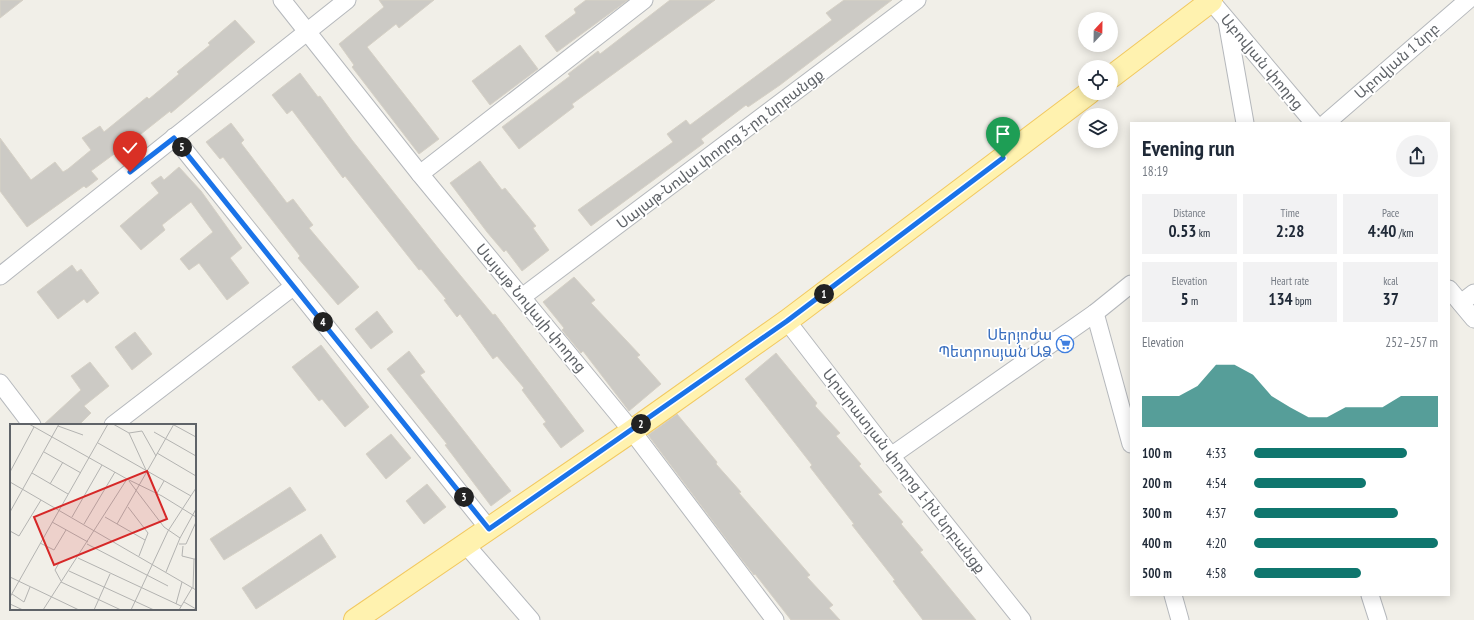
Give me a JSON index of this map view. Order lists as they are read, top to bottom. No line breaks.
{"streets":{"street":["Աբովյան 1 նրբ","Աբովյան փողոց","Սայաթ-Նովա փողոց 3-րդ նրբանցք","Սայաթ Նովայի փողոց","Արարատյան փողոց 1-ին նրբանցք"]},"crossings":[["Սայաթ-Նովա փողոց 3-րդ նրբանցք","Սայաթ Նովայի փողոց"]],"places":{"supermarket":["Սերյոժա Պետրոսյան ԱՁ"]},"north":"top","page":{"heading":["Evening run","18:19"],"pins":["5","1","4","2","3"],"stats":[["Distance","0.53 km"],["Time","2:28"],["Pace","4:40 /km"],["Elevation","5 m"],["Heart rate","134 bpm"],["kcal","37"]],"chart":["Elevation","252–257 m"],"list":[{"name":"100 m","note":"4:33"},{"name":"200 m","note":"4:54"},{"name":"300 m","note":"4:37"},{"name":"400 m","note":"4:20"},{"name":"500 m","note":"4:58"}]}}
